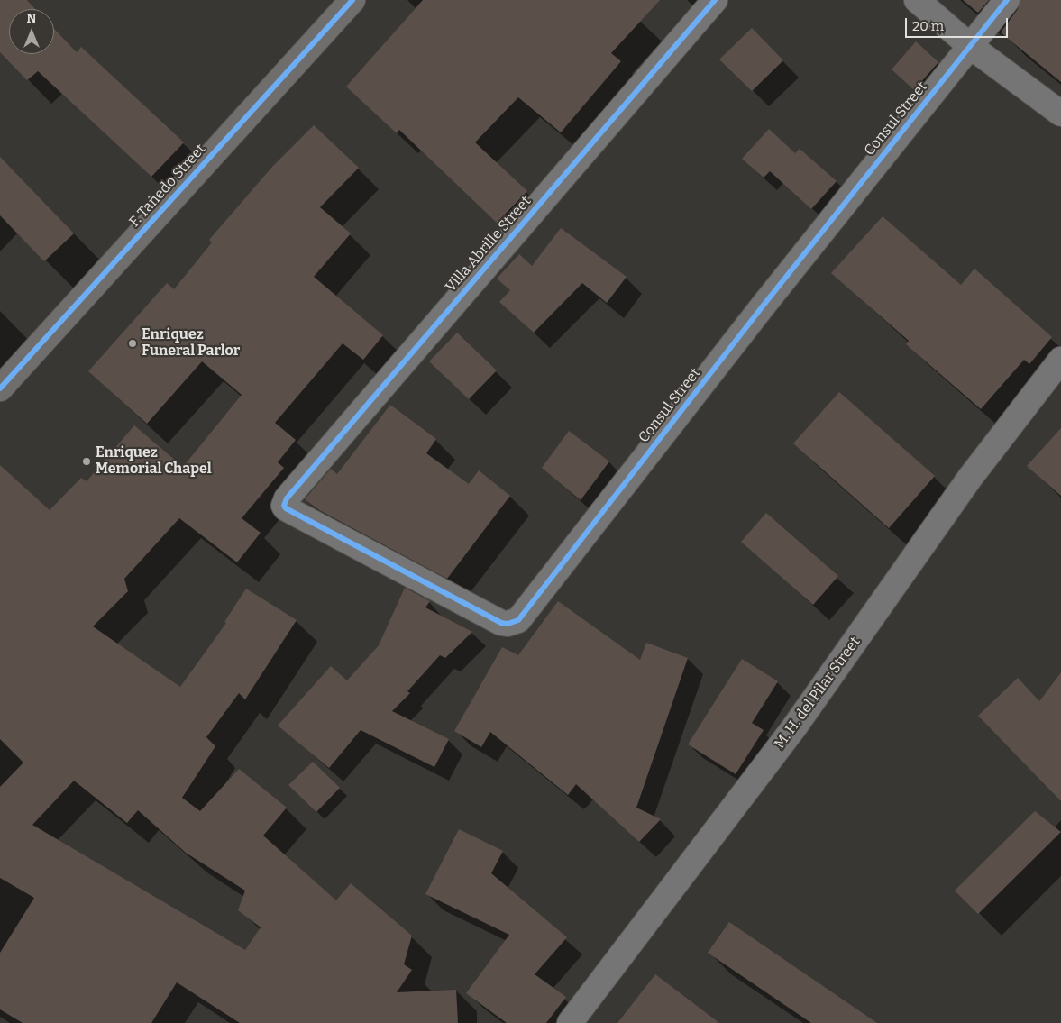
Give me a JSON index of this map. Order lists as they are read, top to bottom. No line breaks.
{"streets":{"main road":["F. Tañedo Street"],"street":["Consul Street","Villa Abrille Street","M. H. del Pilar Street"]},"crossings":[["Consul Street","Villa Abrille Street"]],"places":["Enriquez Funeral Parlor","Enriquez Memorial Chapel"],"scale_bar":"20 m","north":"top"}
